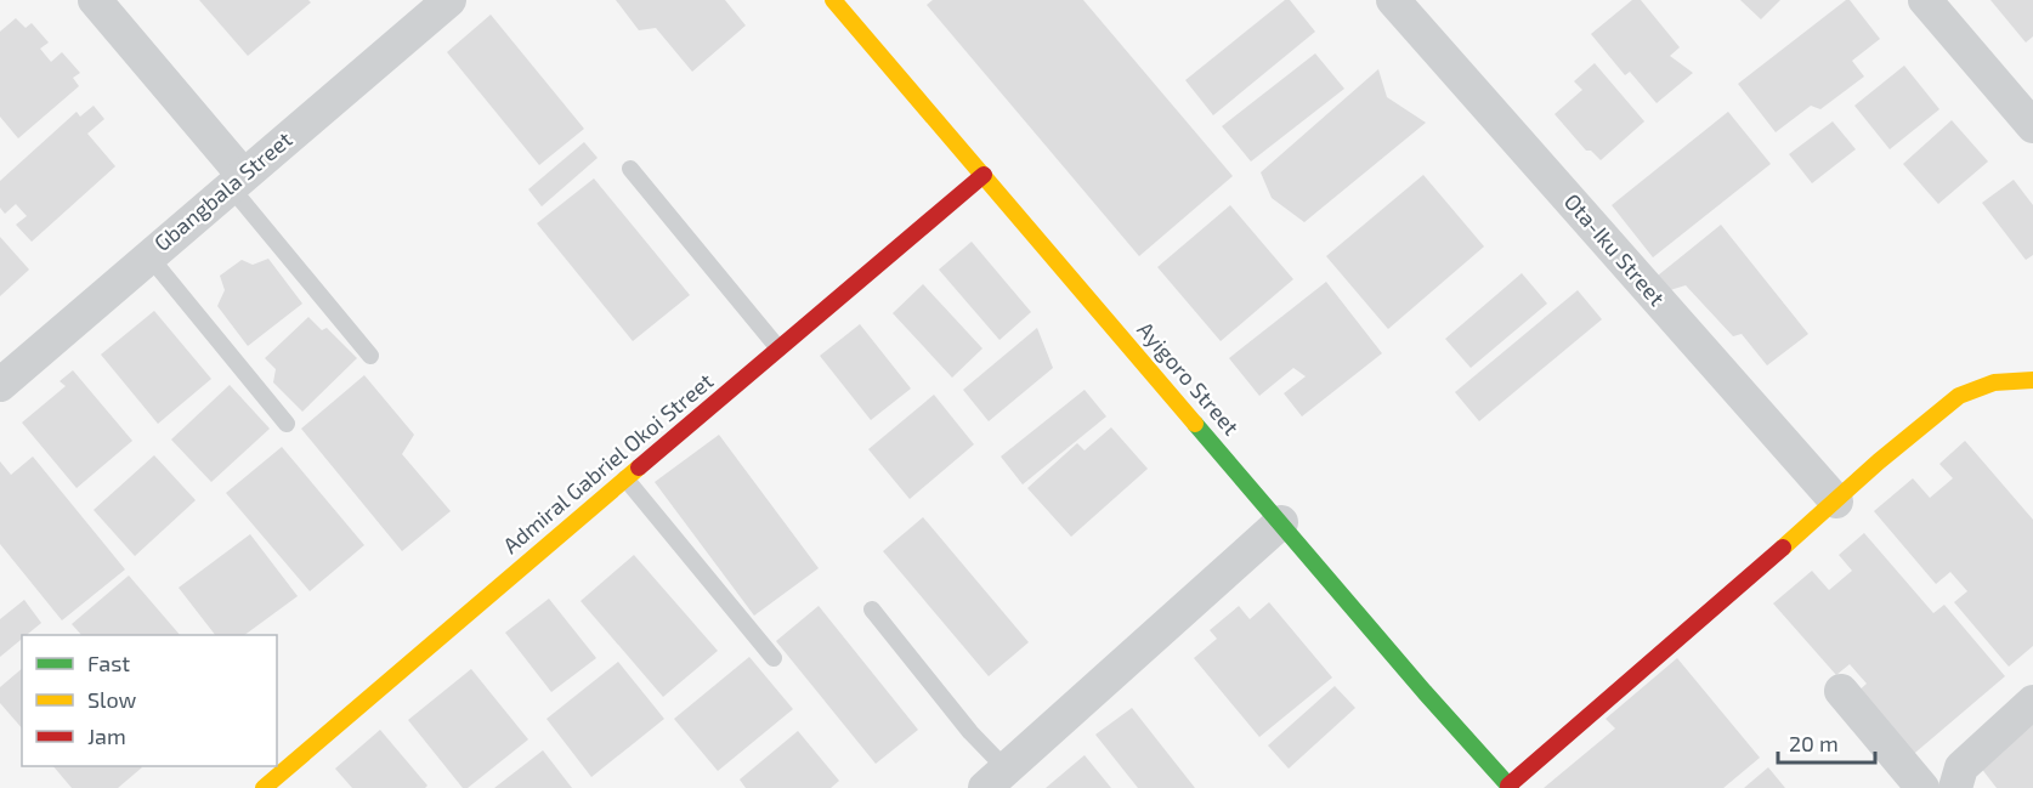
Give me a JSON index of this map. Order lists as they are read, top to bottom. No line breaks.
{"streets":{"street":["Gbangbala Street","Ota-Iku Street","Ayigoro Street","Admiral Gabriel Okoi Street"]},"crossings":[["Ayigoro Street","Admiral Gabriel Okoi Street"]],"legend":["Fast","Slow","Jam"],"scale_bar":"20 m"}
